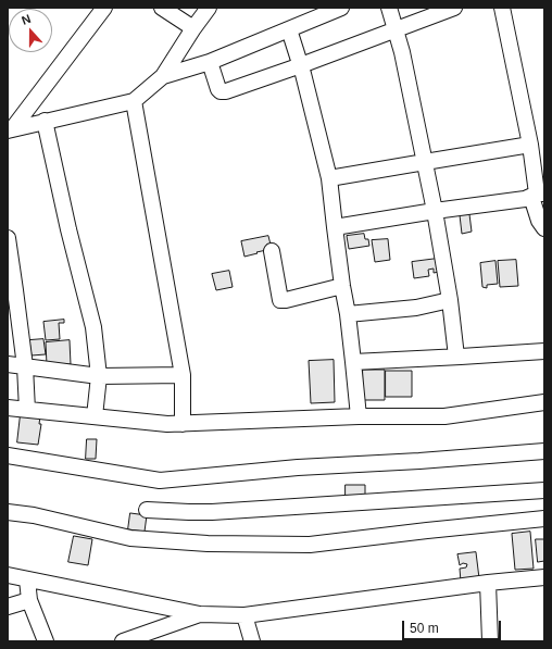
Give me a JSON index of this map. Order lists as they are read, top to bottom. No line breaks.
{"scale_bar":"50 m","north":"top"}
